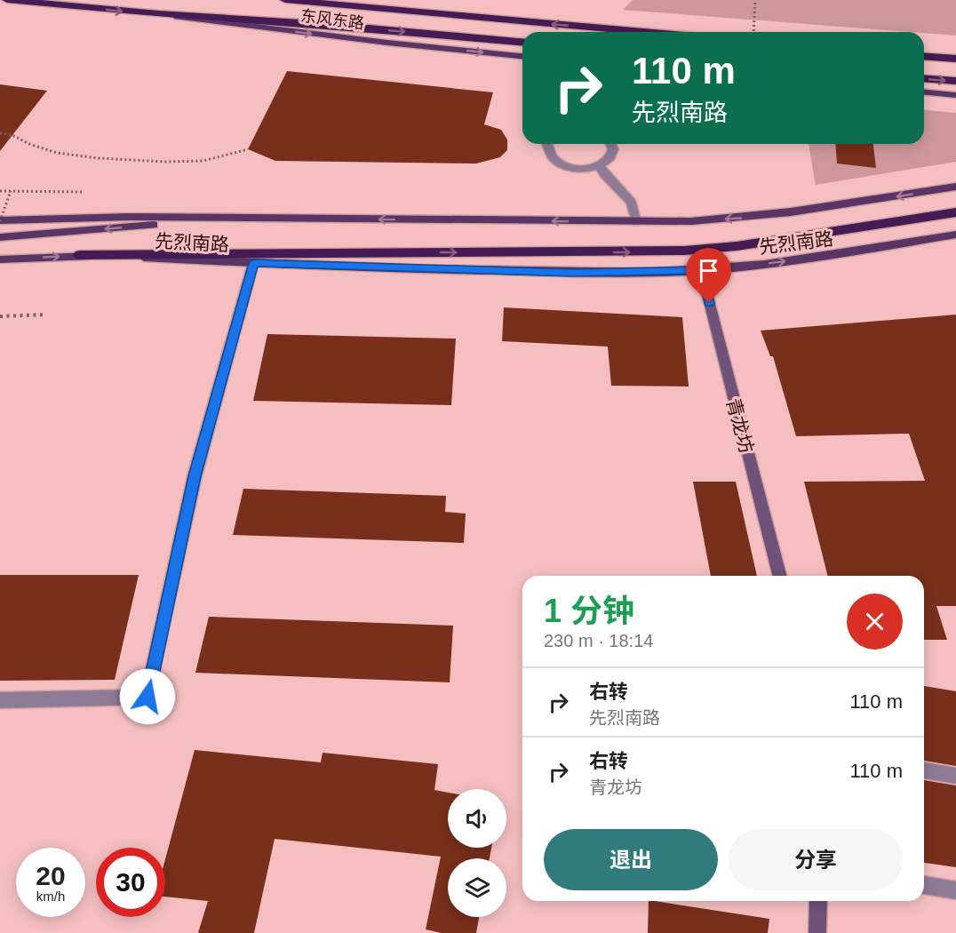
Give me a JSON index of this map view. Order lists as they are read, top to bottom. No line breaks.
{"streets":{"highway":["东风东路"],"main road":["先烈南路"],"street":["青龙坊"]},"crossings":[["先烈南路","青龙坊"]],"page":{"turn":["110 m","先烈南路"],"heading":["1 分钟","230 m · 18:14"],"list":[{"name":"右转","note":"先烈南路","value":"110 m"},{"name":"右转","note":"青龙坊","value":"110 m"}],"buttons":["退出","分享"],"speed":"20 km/h","limit":"30"}}
